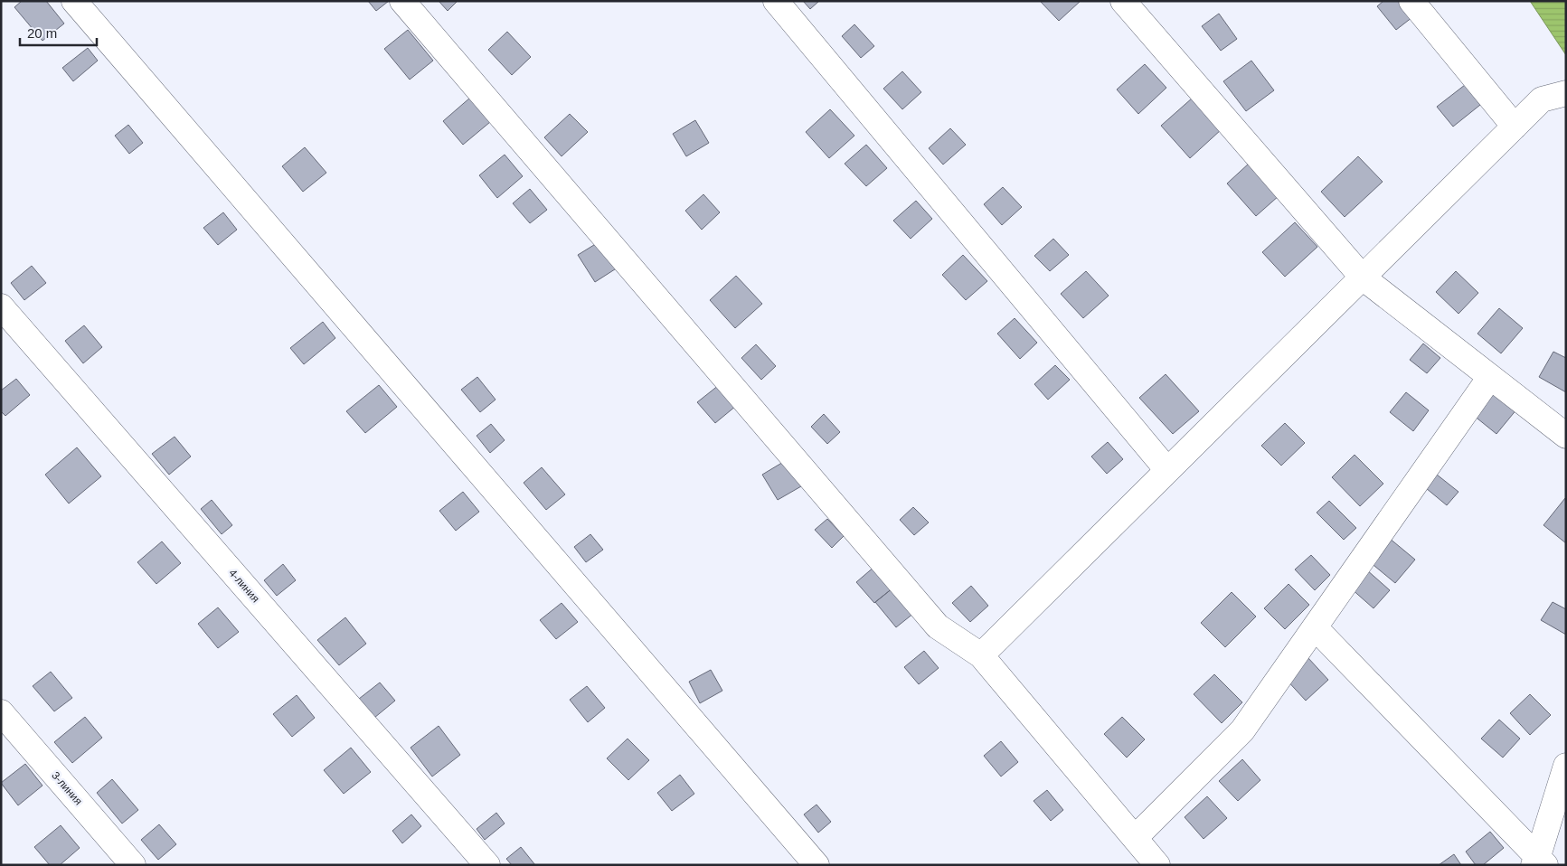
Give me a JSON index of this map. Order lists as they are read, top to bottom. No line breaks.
{"streets":{"street":["4-линия","3-линия"]},"scale_bar":"20 m"}
